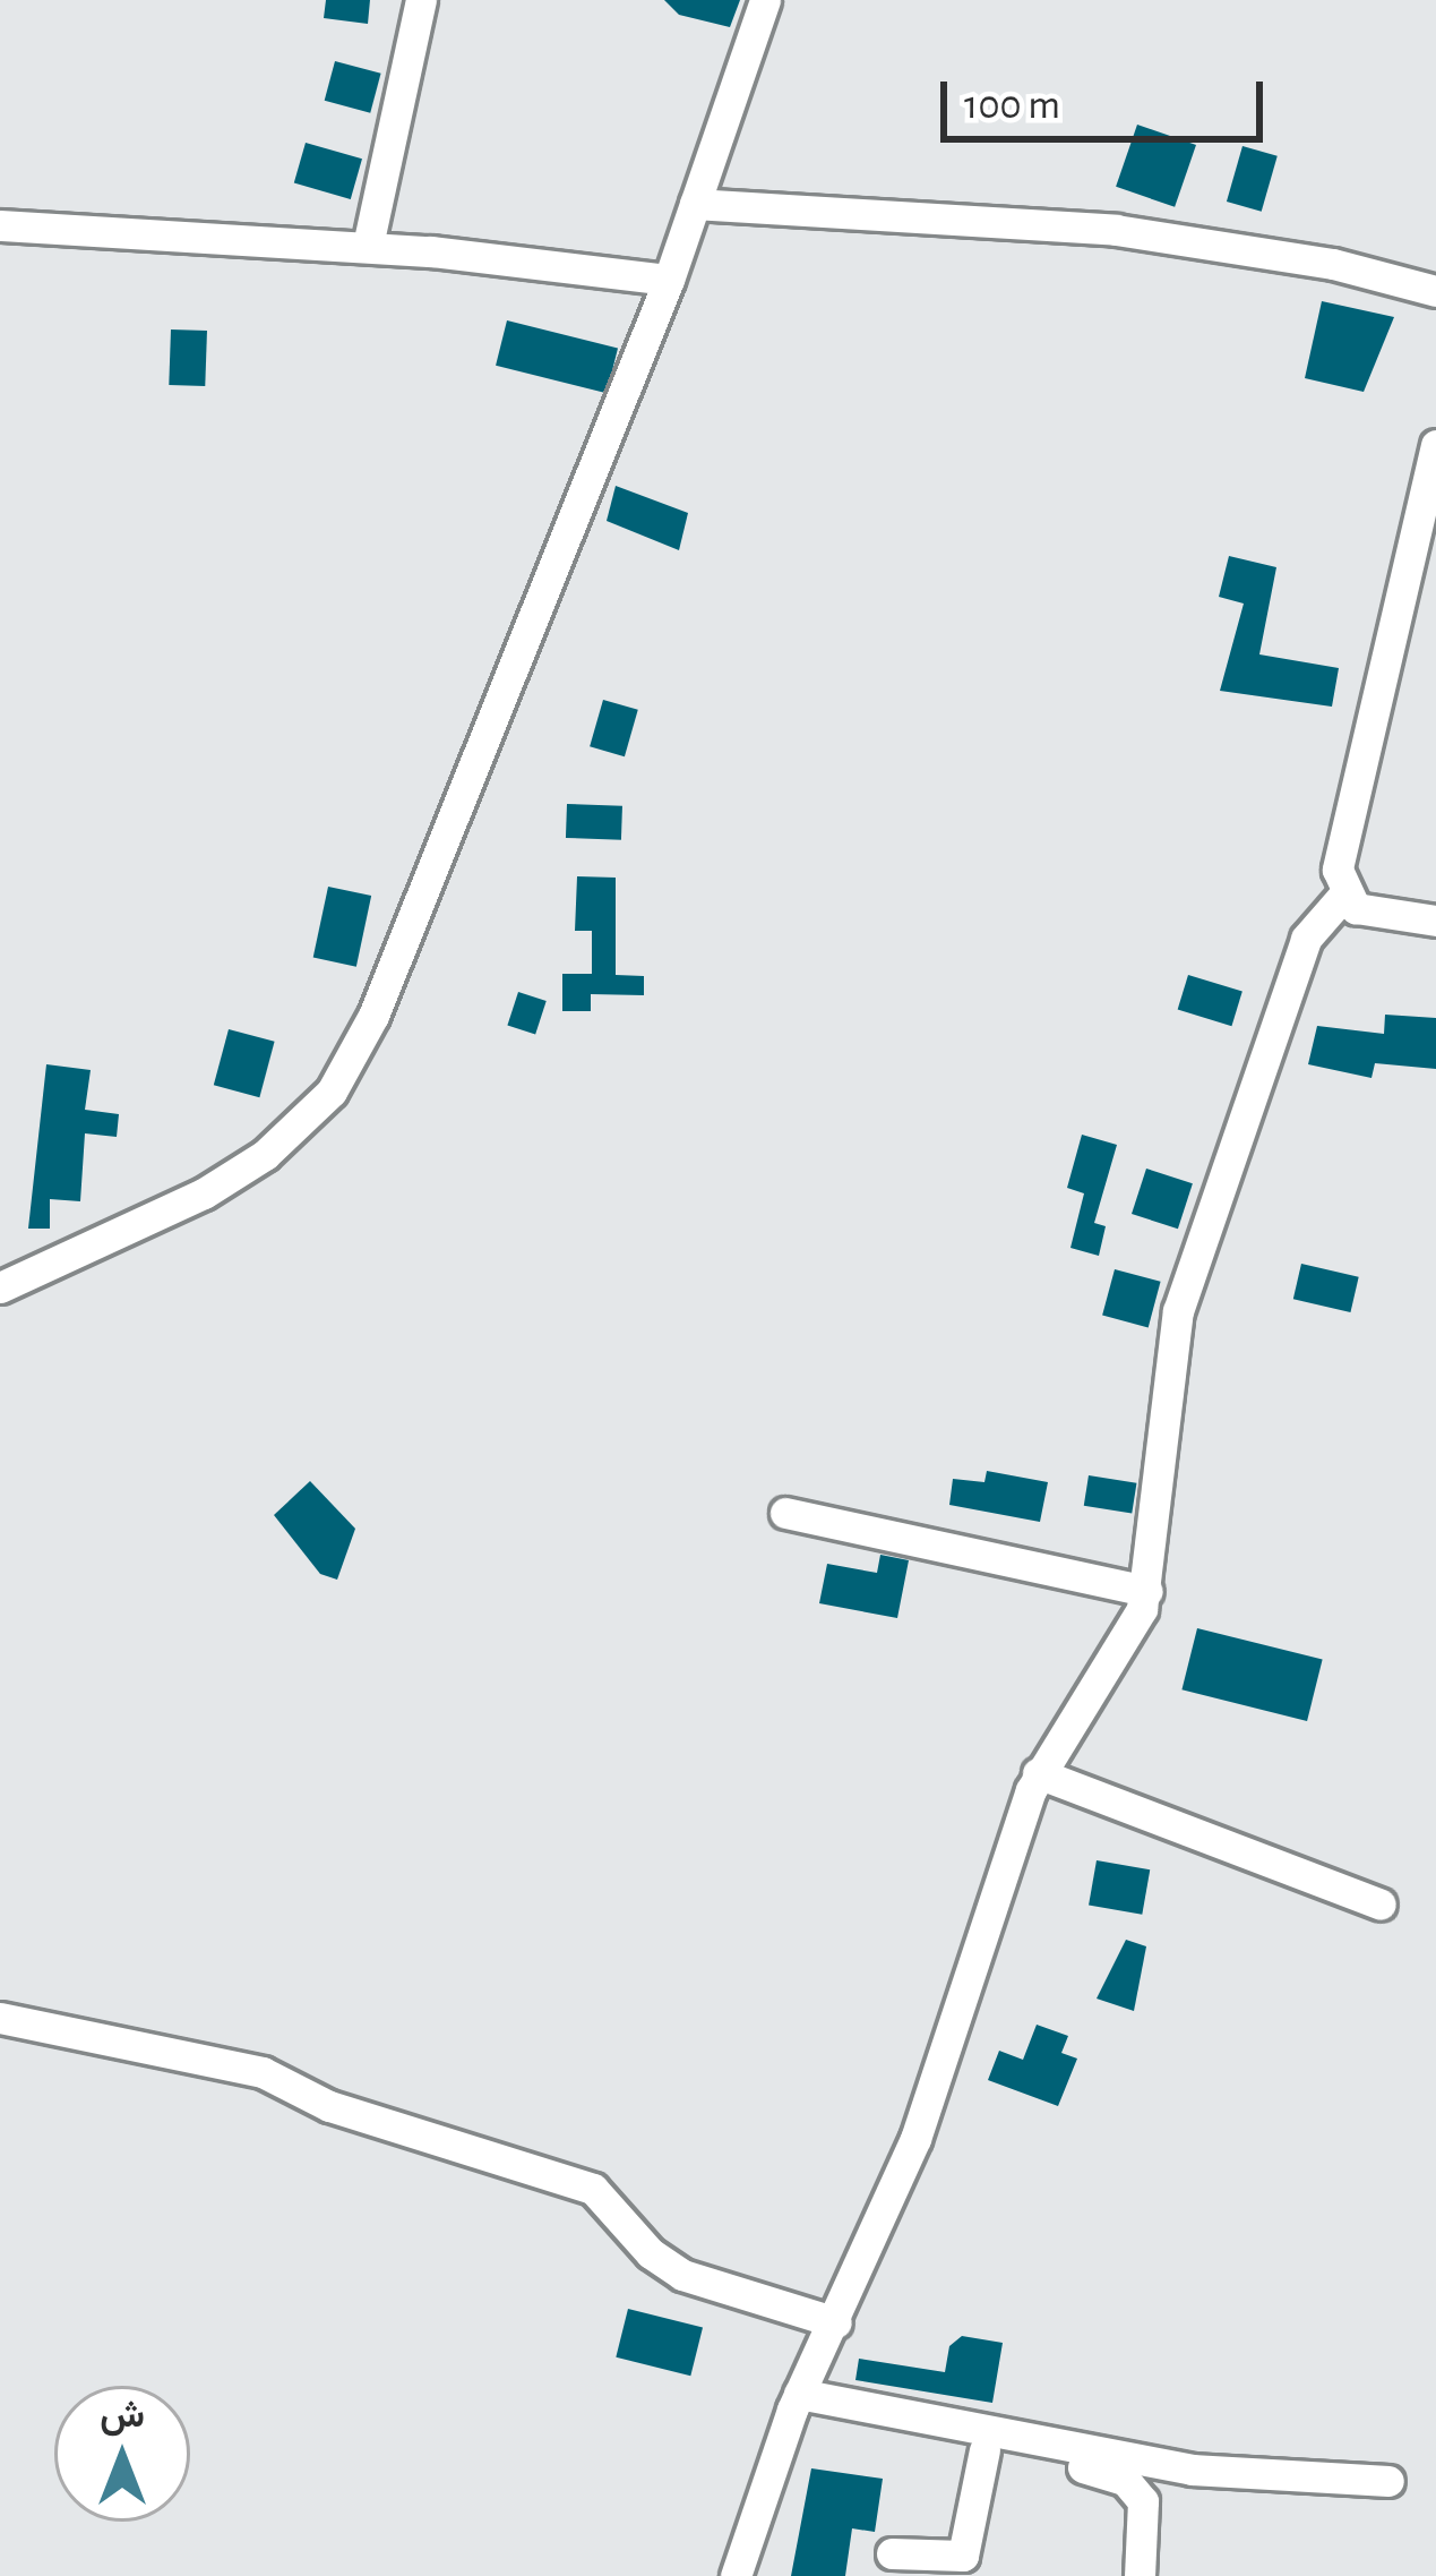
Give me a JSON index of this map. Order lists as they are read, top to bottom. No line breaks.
{"scale_bar":"100 m","north":"top"}
